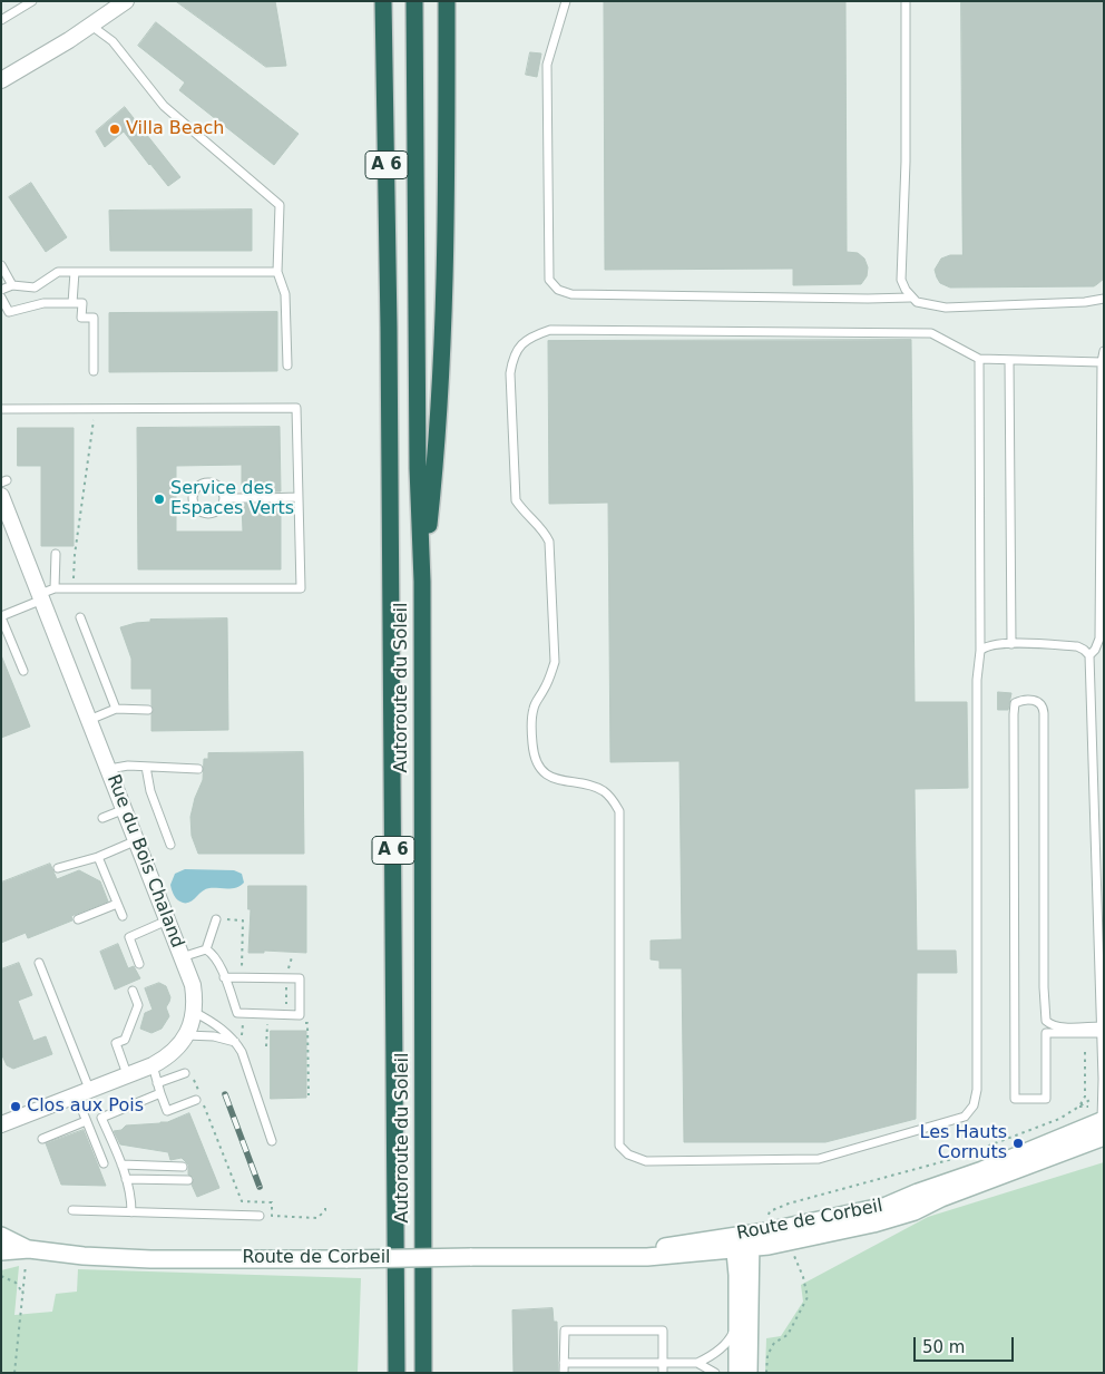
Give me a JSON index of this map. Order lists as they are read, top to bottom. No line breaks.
{"streets":{"highway":["A 6","Autoroute du Soleil"],"street":["Rue du Bois Chaland","Route de Corbeil"]},"places":["Villa Beach","Service des Espaces Verts","Clos aux Pois","Les Hauts Cornuts"],"scale_bar":"50 m"}
